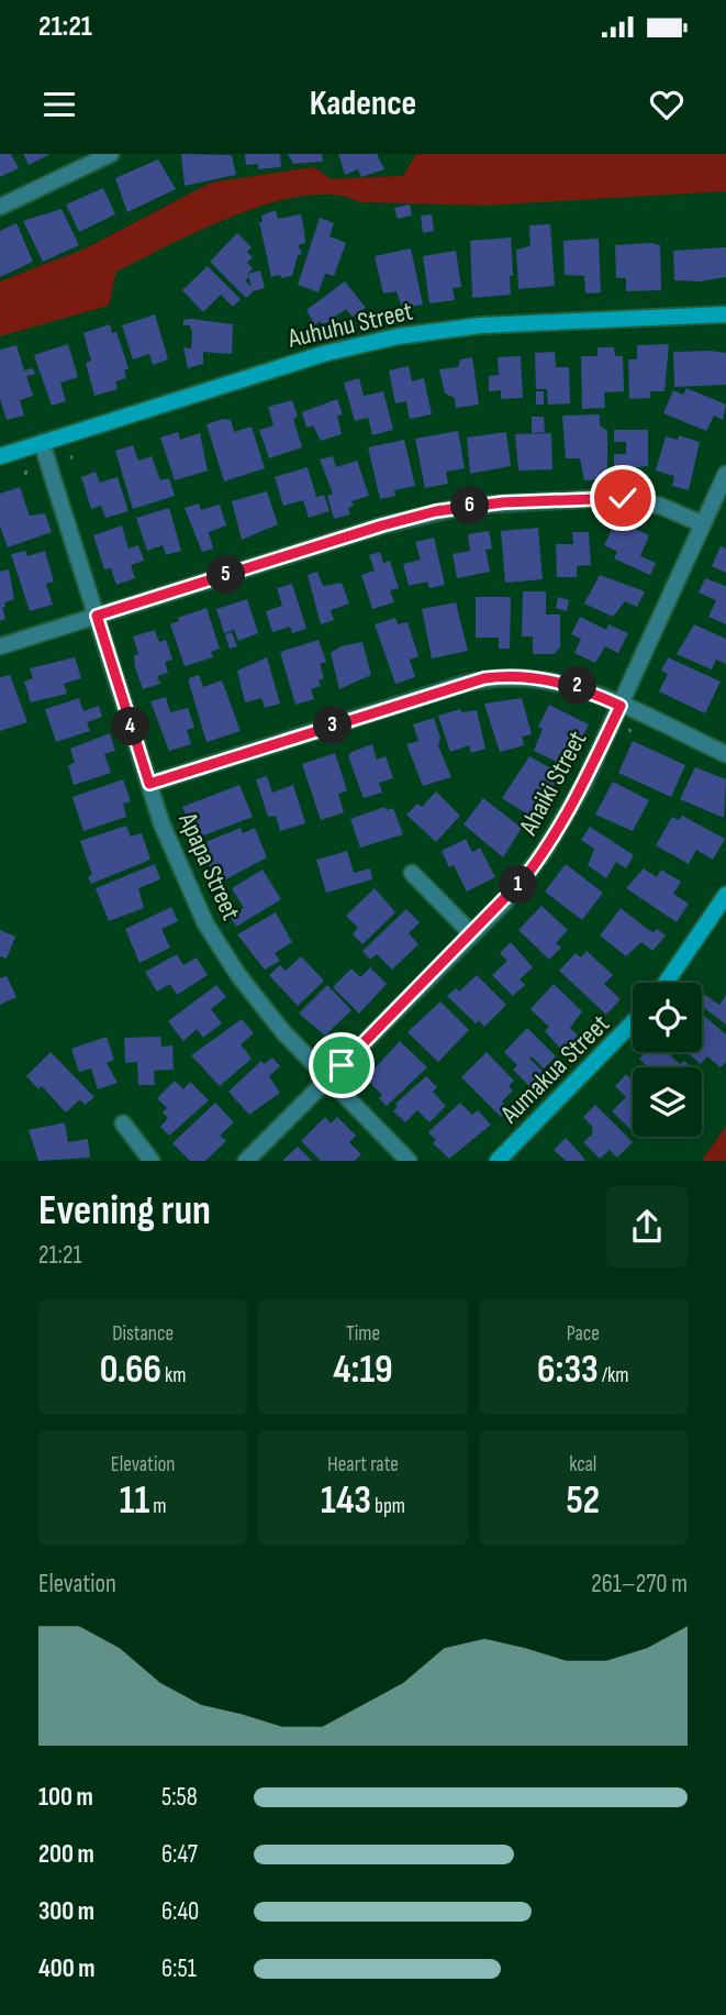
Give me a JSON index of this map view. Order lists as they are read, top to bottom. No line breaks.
{"streets":{"street":["Auhuhu Street","Ahaiki Street","Apapa Street","Aumakua Street"]},"crossings":[["Auhuhu Street","Apapa Street"],["Ahaiki Street","Apapa Street"]],"page":{"status":"21:21","header":"Kadence","pins":["6","5","2","3","4","1"],"heading":["Evening run","21:21"],"stats":[["Distance","0.66 km"],["Time","4:19"],["Pace","6:33 /km"],["Elevation","11 m"],["Heart rate","143 bpm"],["kcal","52"]],"chart":["Elevation","261–270 m"],"list":[{"name":"100 m","note":"5:58"},{"name":"200 m","note":"6:47"},{"name":"300 m","note":"6:40"},{"name":"400 m","note":"6:51"}]}}
